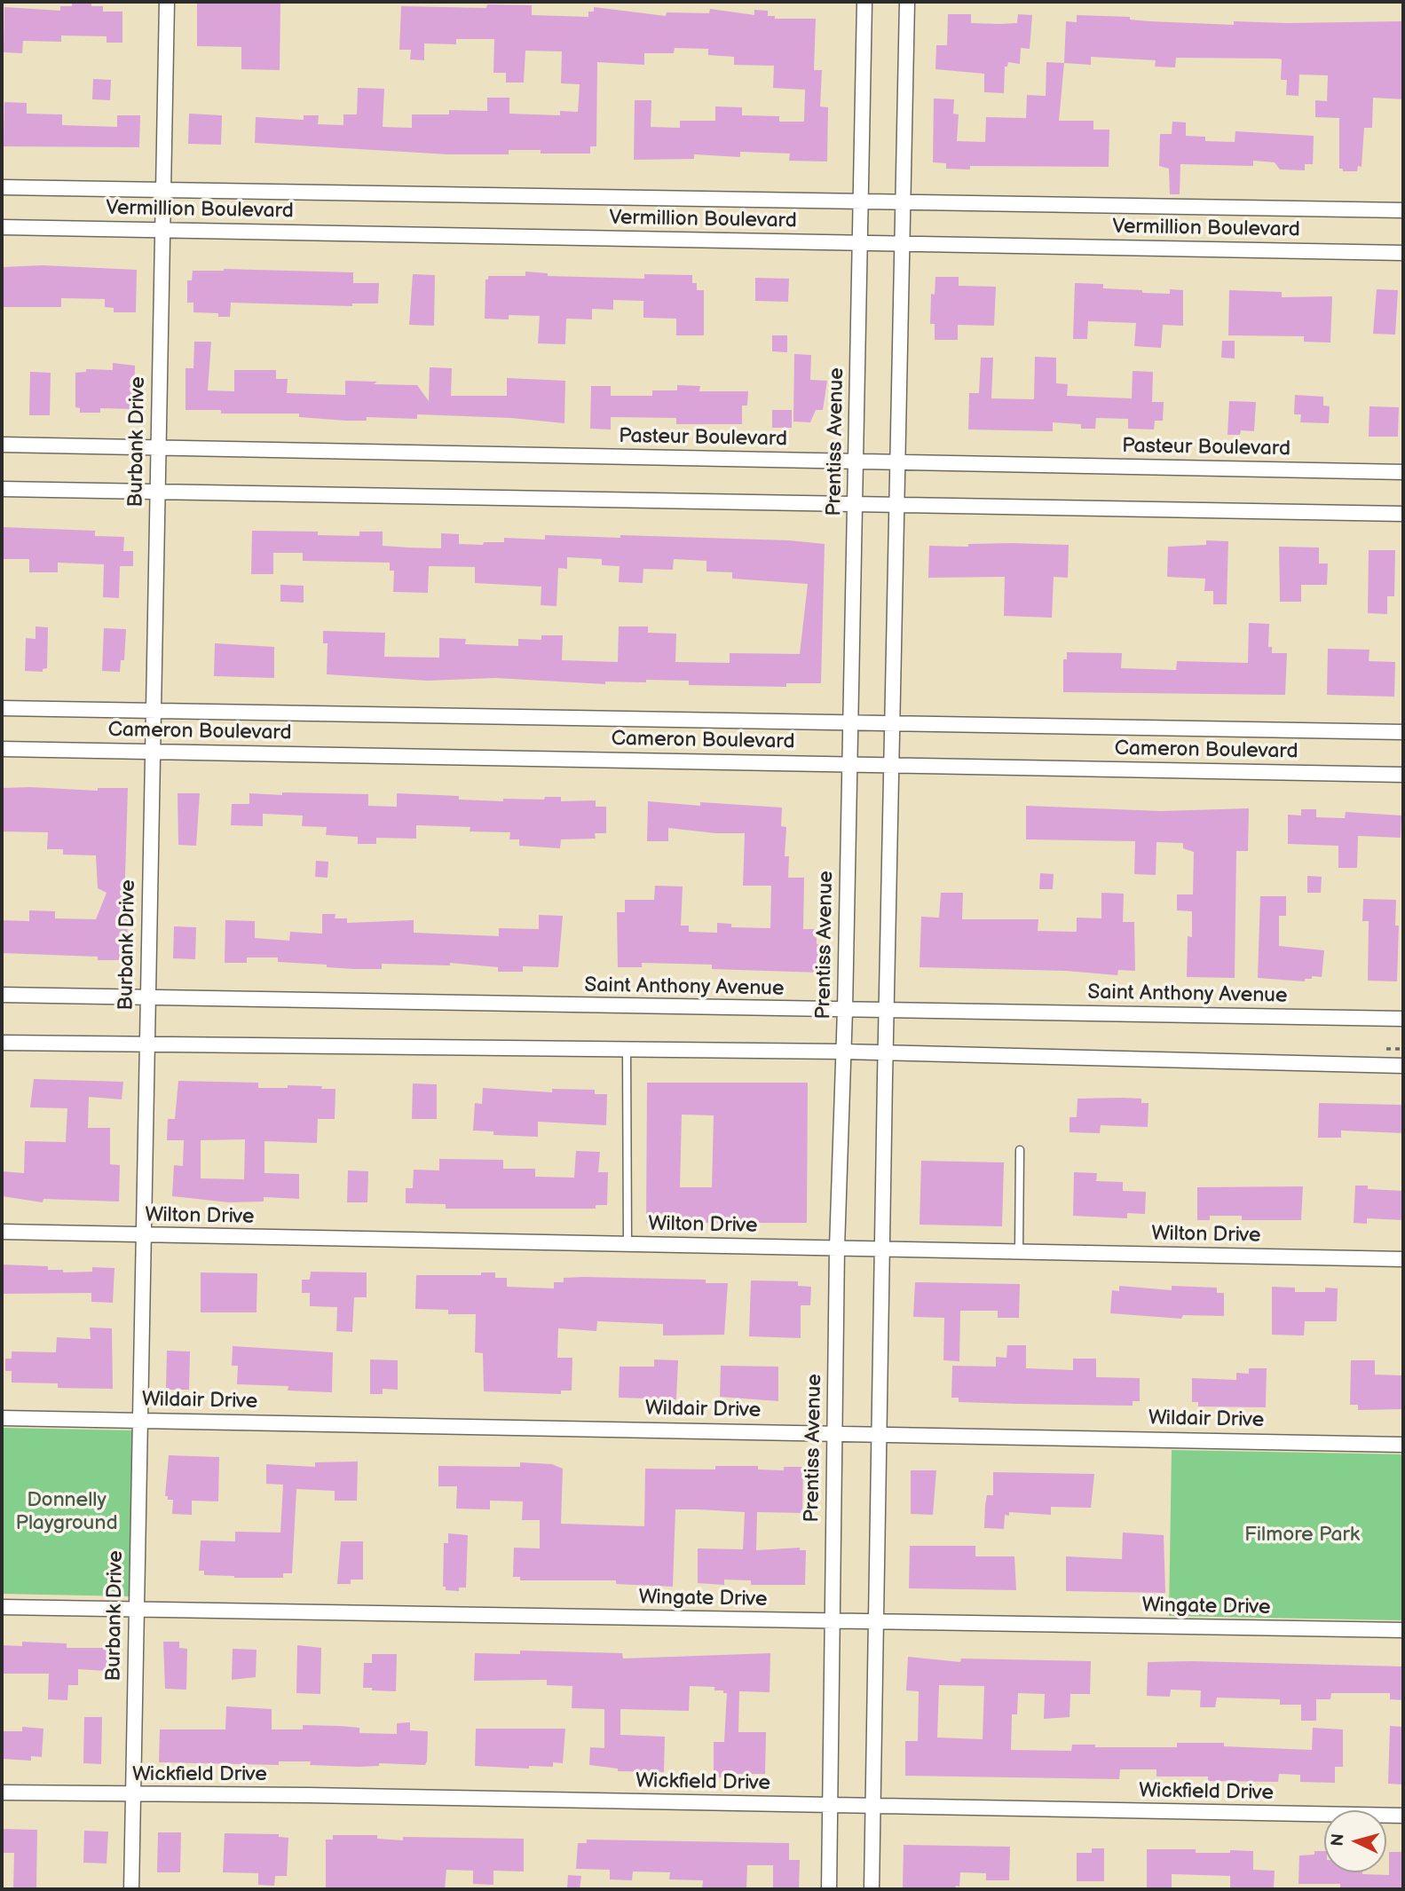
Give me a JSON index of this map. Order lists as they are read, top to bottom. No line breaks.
{"streets":{"street":["Vermillion Boulevard","Pasteur Boulevard","Burbank Drive","Prentiss Avenue","Cameron Boulevard","Saint Anthony Avenue","Wilton Drive","Wildair Drive","Wingate Drive","Wickfield Drive"]},"crossings":[["Vermillion Boulevard","Burbank Drive"],["Vermillion Boulevard","Prentiss Avenue"],["Pasteur Boulevard","Burbank Drive"],["Pasteur Boulevard","Prentiss Avenue"],["Burbank Drive","Cameron Boulevard"],["Burbank Drive","Saint Anthony Avenue"],["Burbank Drive","Wilton Drive"],["Burbank Drive","Wildair Drive"],["Burbank Drive","Wingate Drive"],["Burbank Drive","Wickfield Drive"],["Prentiss Avenue","Cameron Boulevard"],["Prentiss Avenue","Saint Anthony Avenue"],["Prentiss Avenue","Wilton Drive"],["Prentiss Avenue","Wildair Drive"],["Prentiss Avenue","Wingate Drive"],["Prentiss Avenue","Wickfield Drive"]],"parks":["Donnelly Playground","Filmore Park"],"north":"left"}
